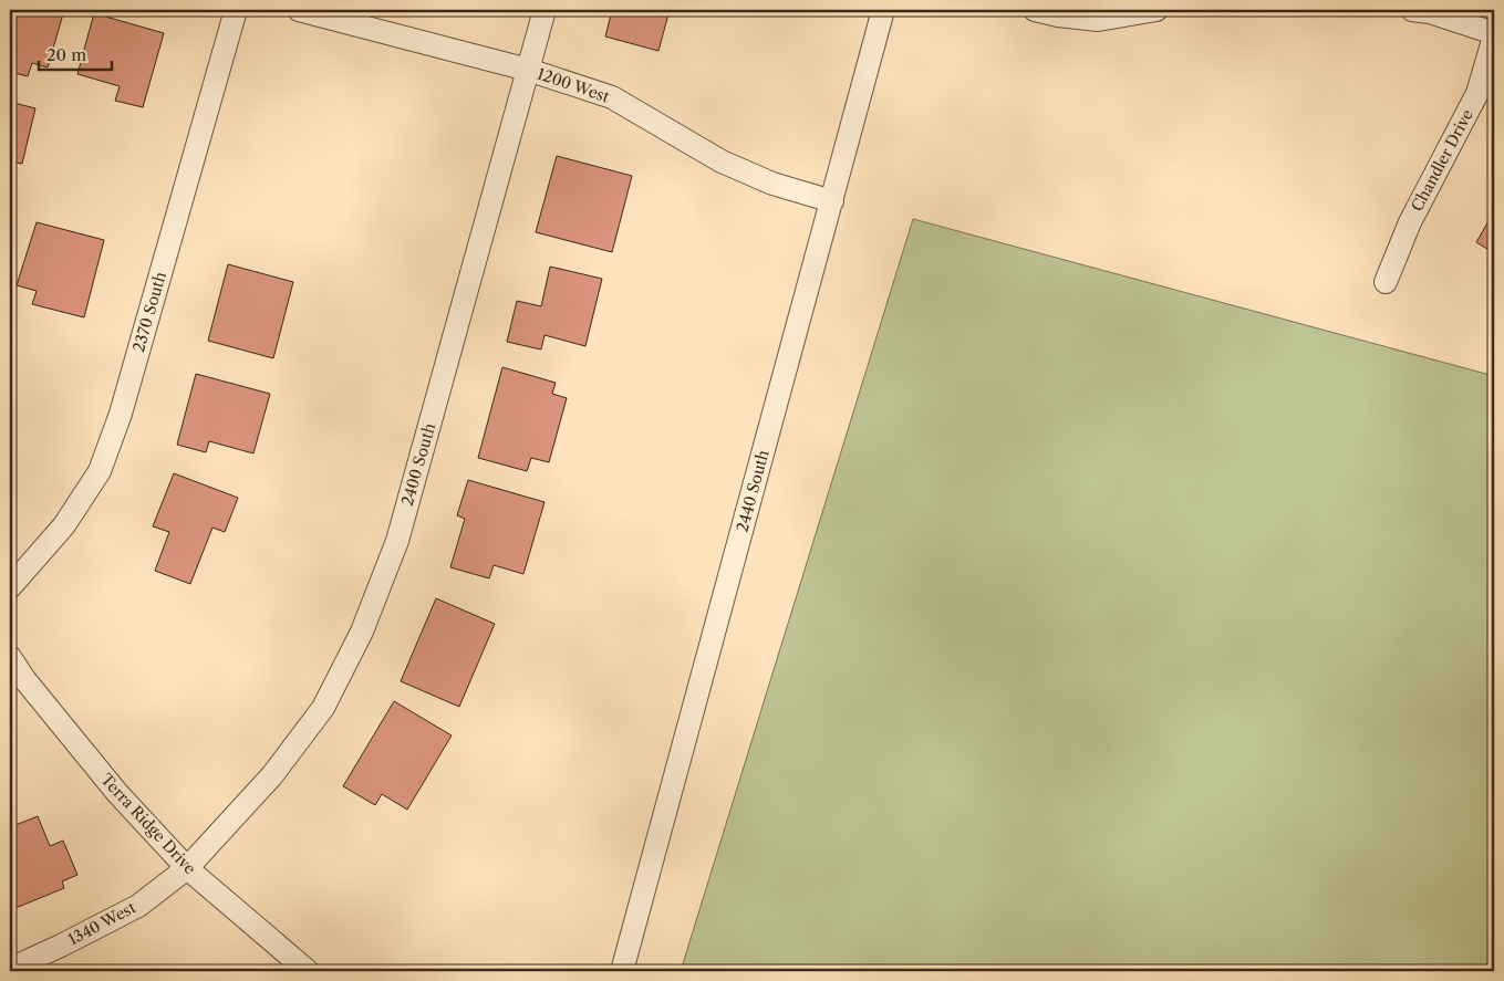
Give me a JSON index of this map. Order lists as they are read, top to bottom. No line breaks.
{"streets":{"street":["1200 West","Chandler Drive","2370 South","2400 South","2440 South","Terra Ridge Drive","1340 West"]},"crossings":[["1200 West","2400 South"],["1200 West","2440 South"],["2400 South","Terra Ridge Drive"],["2400 South","1340 West"],["Terra Ridge Drive","1340 West"]],"scale_bar":"20 m"}
